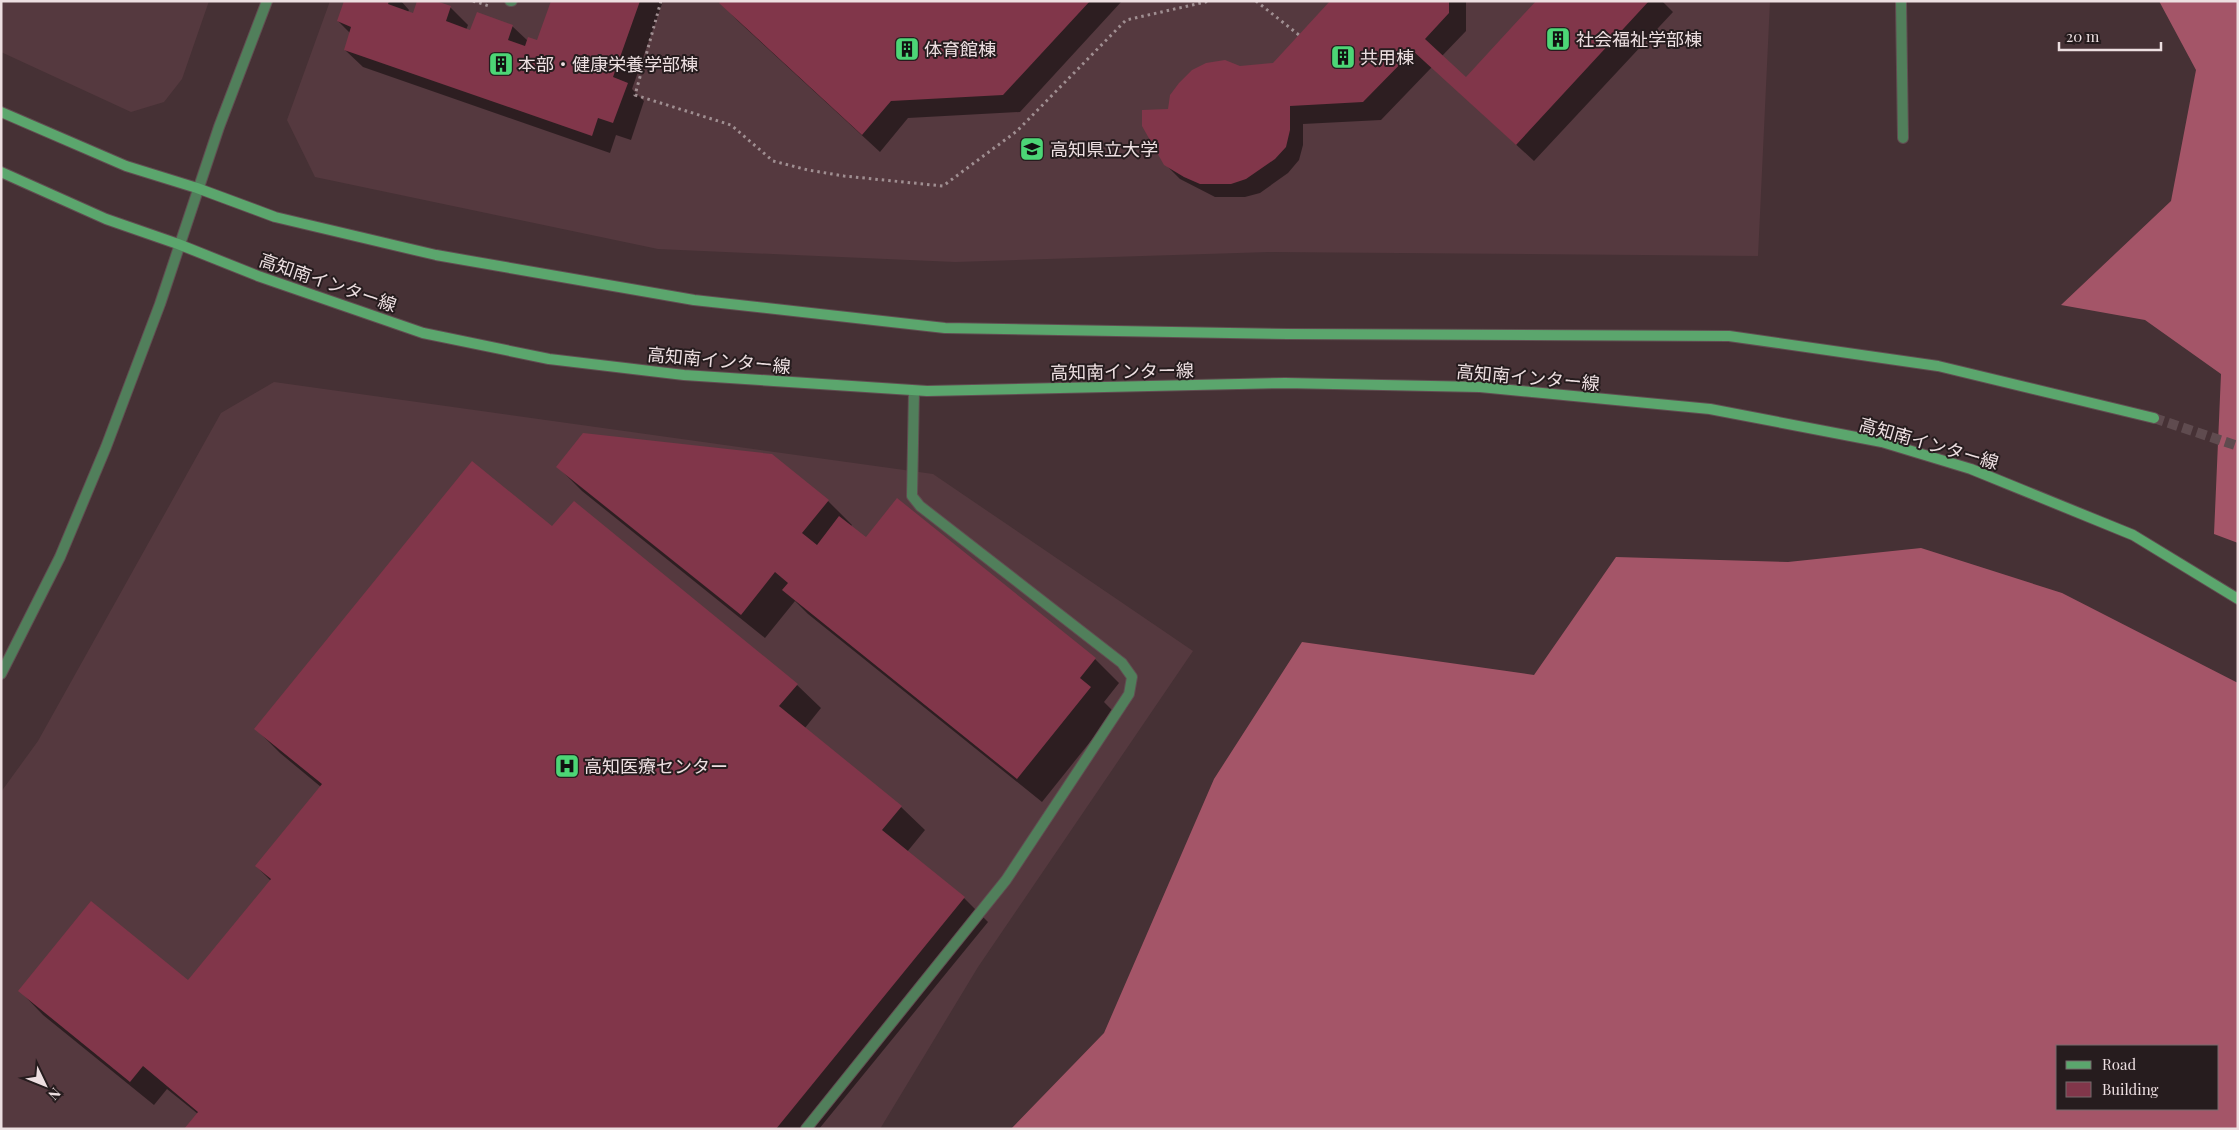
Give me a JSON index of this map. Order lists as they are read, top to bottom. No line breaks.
{"streets":{"main road":["高知南インター線"]},"places":{"building":["社会福祉学部棟","体育館棟","共用棟","本部・健康栄養学部棟"],"school or university":["高知県立大学"],"hospital":["高知医療センター"]},"legend":["Road","Building"],"scale_bar":"20 m","north":"bottom right"}
